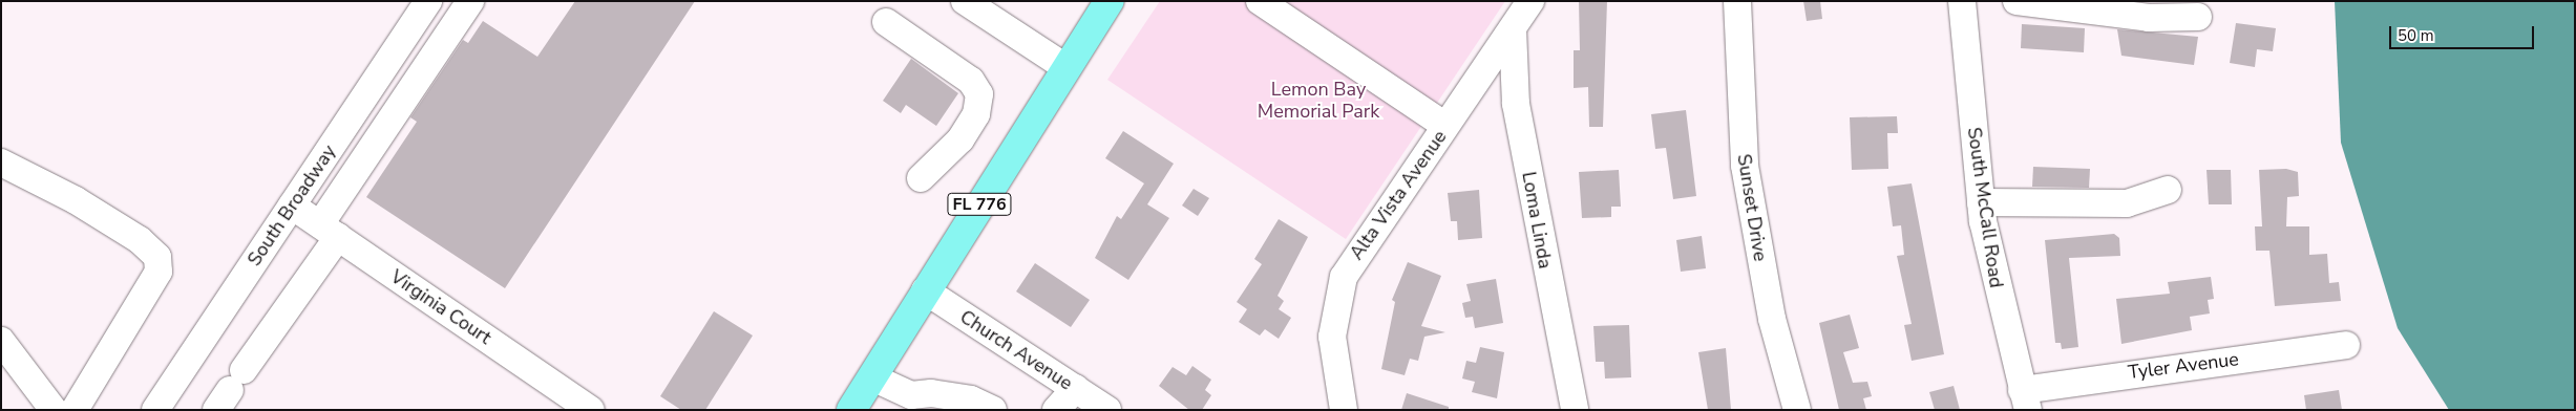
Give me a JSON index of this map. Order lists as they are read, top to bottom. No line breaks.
{"streets":{"main road":["FL 776"],"street":["Alta Vista Avenue","South Broadway","Sunset Drive","South McCall Road","Loma Linda","Virginia Court","Church Avenue","Tyler Avenue"]},"crossings":[["Alta Vista Avenue","Loma Linda"],["FL 776","Church Avenue"],["South Broadway","Virginia Court"],["South McCall Road","Tyler Avenue"]],"parks":["Lemon Bay Memorial Park"],"scale_bar":"50 m"}
